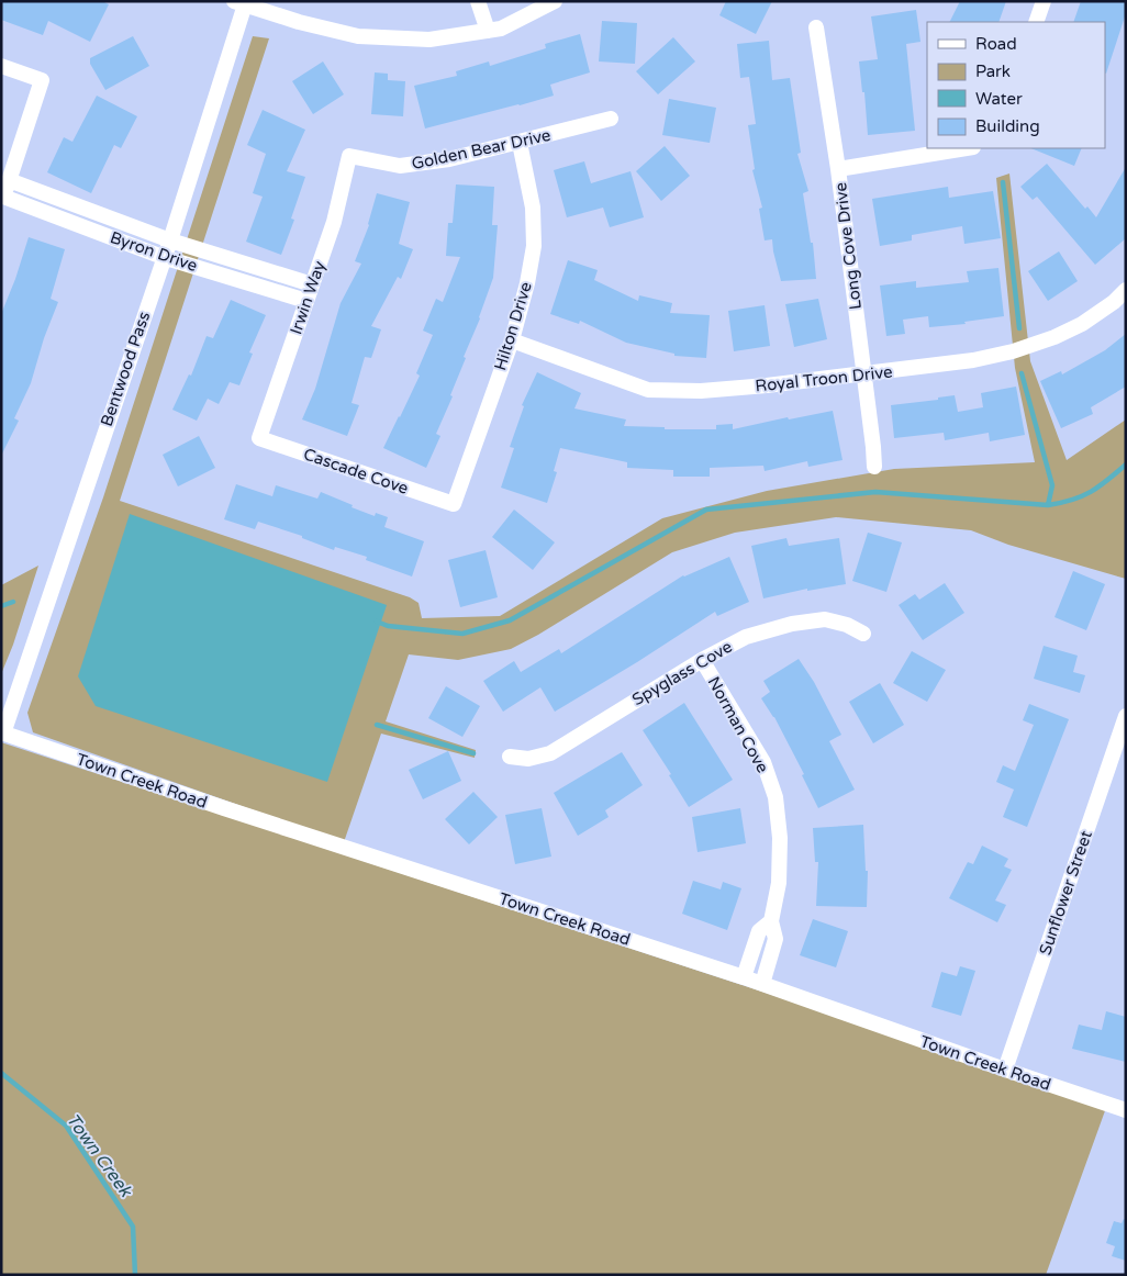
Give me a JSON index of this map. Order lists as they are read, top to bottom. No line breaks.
{"streets":{"street":["Golden Bear Drive","Long Cove Drive","Byron Drive","Irwin Way","Hilton Drive","Bentwood Pass","Royal Troon Drive","Cascade Cove","Spyglass Cove","Norman Cove","Town Creek Road","Sunflower Street"]},"crossings":[["Golden Bear Drive","Irwin Way"],["Golden Bear Drive","Hilton Drive"],["Long Cove Drive","Royal Troon Drive"],["Byron Drive","Irwin Way"],["Byron Drive","Bentwood Pass"],["Irwin Way","Cascade Cove"],["Hilton Drive","Royal Troon Drive"],["Hilton Drive","Cascade Cove"],["Bentwood Pass","Town Creek Road"],["Spyglass Cove","Norman Cove"],["Norman Cove","Town Creek Road"],["Town Creek Road","Sunflower Street"]],"water":["Town Creek"],"legend":["Road","Park","Water","Building"]}
